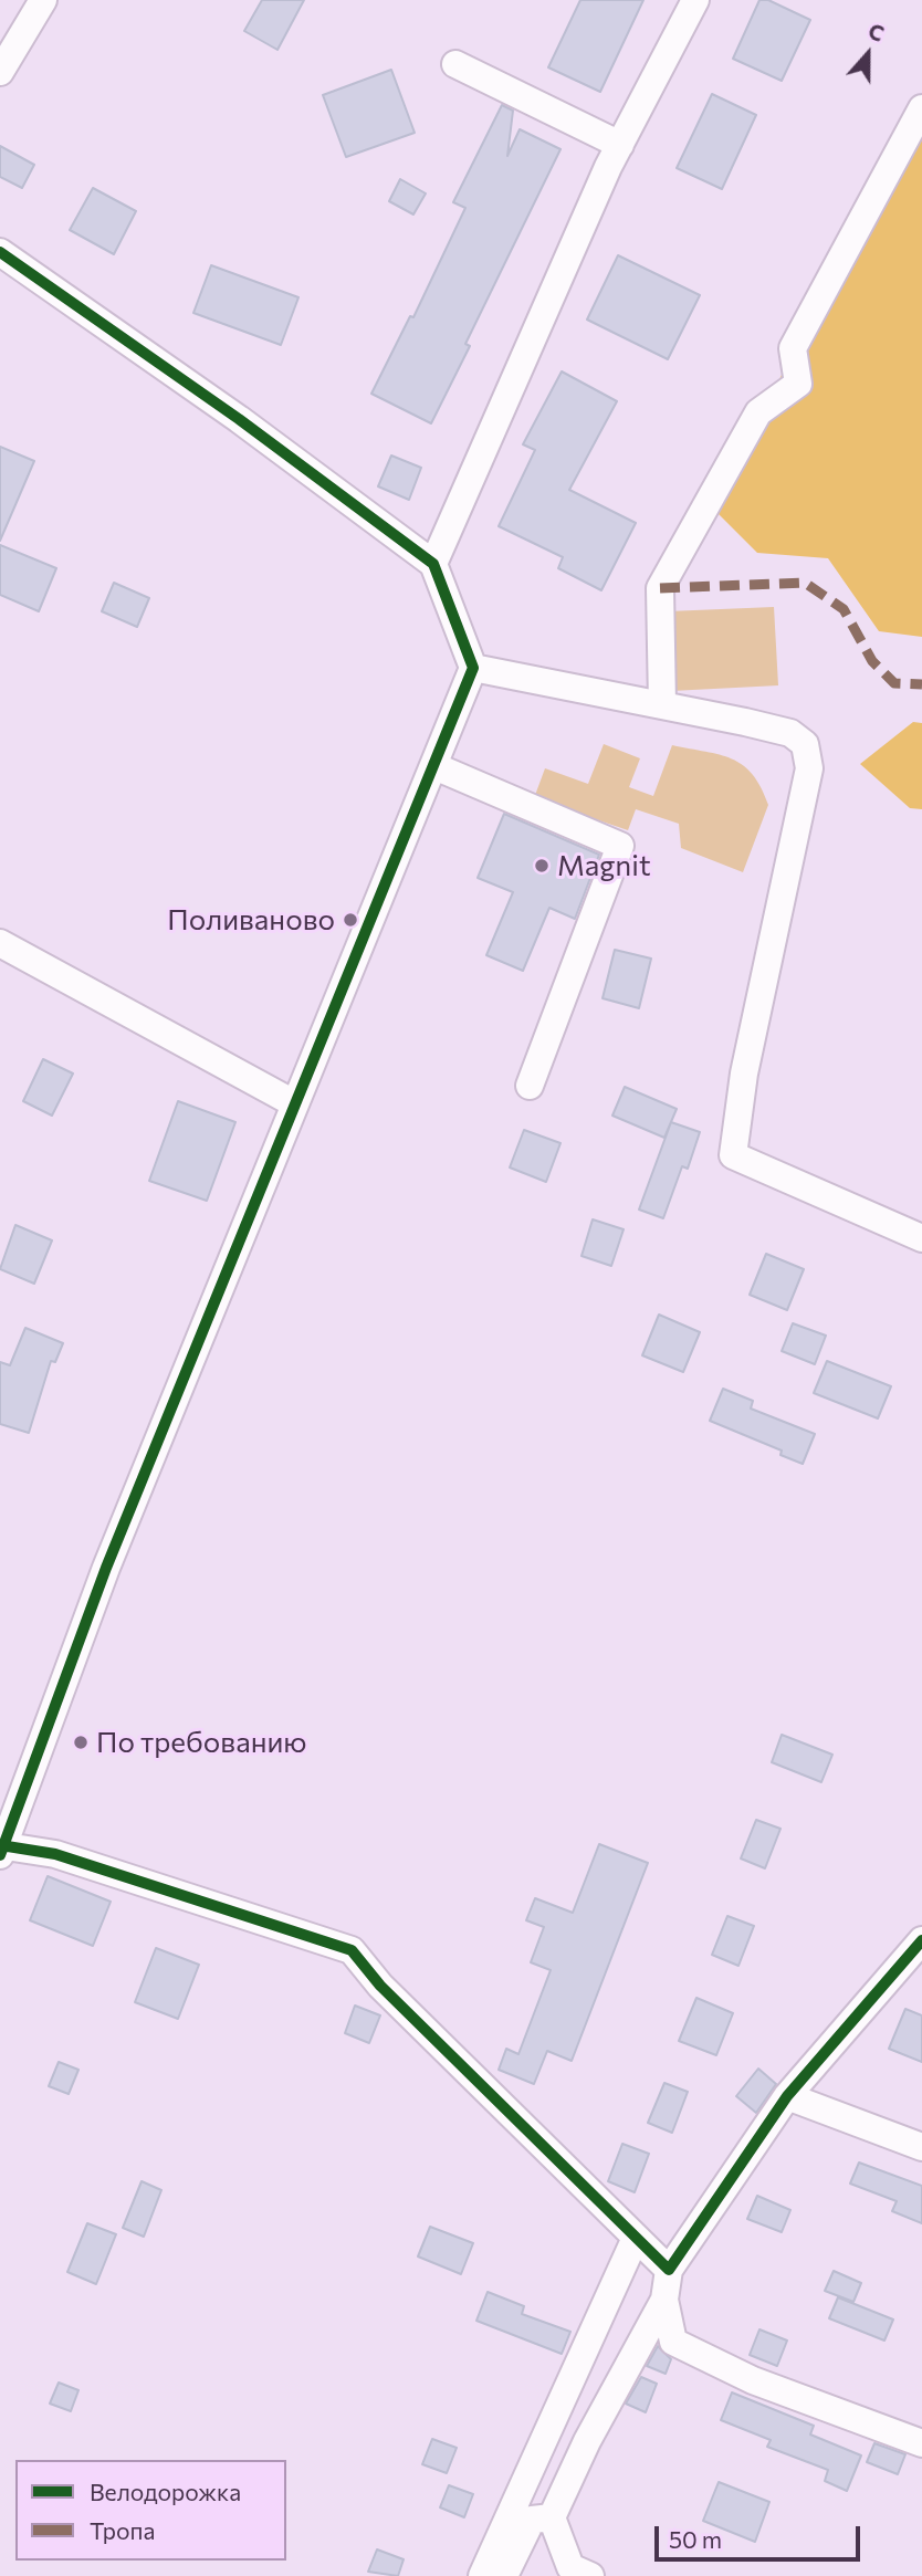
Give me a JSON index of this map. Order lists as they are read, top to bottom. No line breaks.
{"places":["Magnit","Поливаново","По требованию"],"legend":["Велодорожка","Тропа"],"scale_bar":"50 m","north":"top"}
